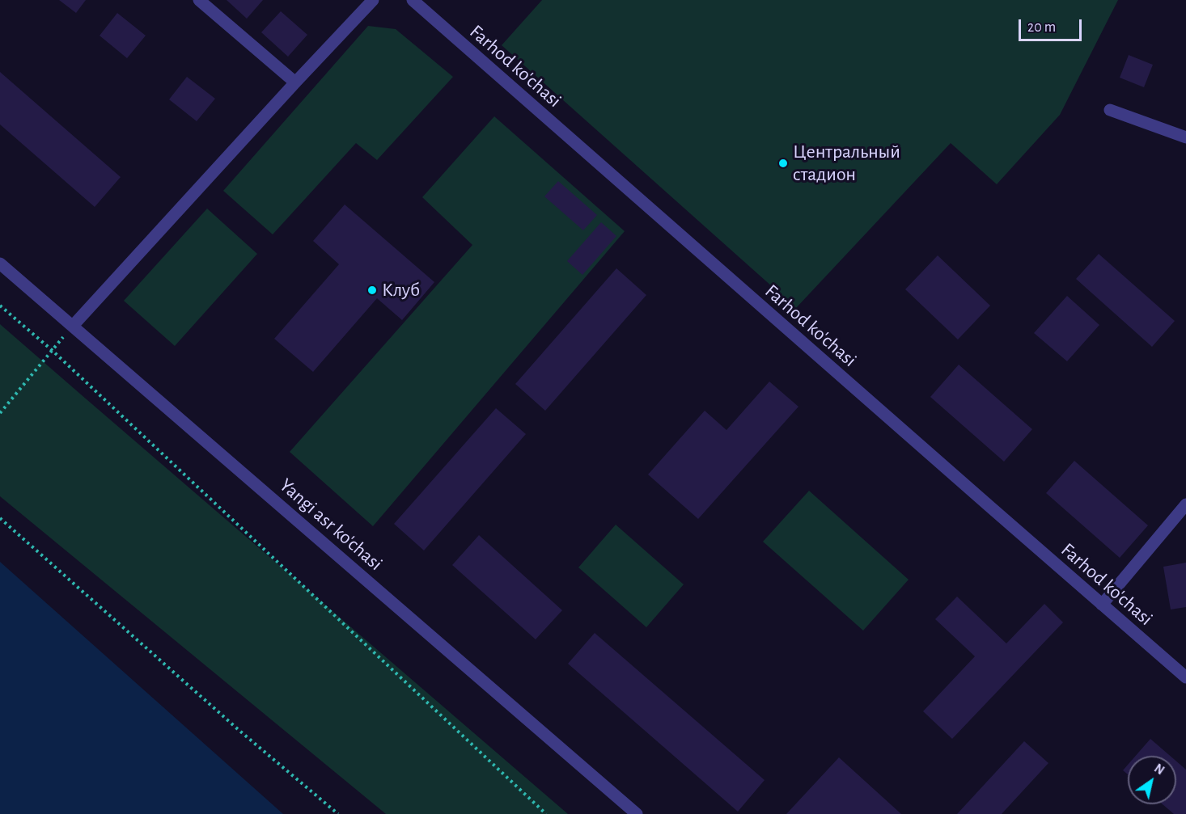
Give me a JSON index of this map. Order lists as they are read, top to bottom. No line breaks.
{"streets":{"street":["Farhod ko'chasi","Yangi asr ko'chasi"]},"places":["Центральный стадион","Клуб"],"scale_bar":"20 m","north":"top right"}
